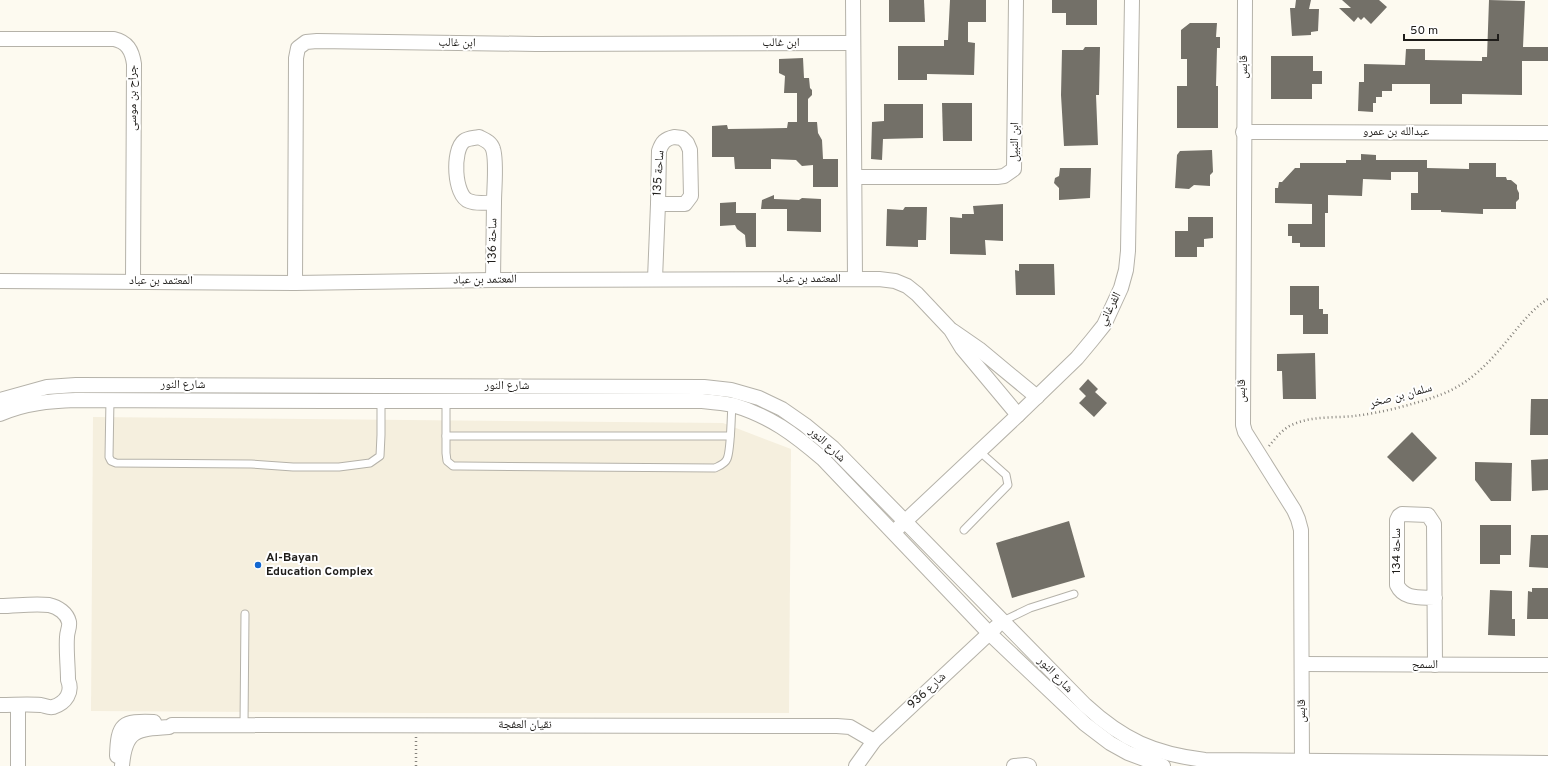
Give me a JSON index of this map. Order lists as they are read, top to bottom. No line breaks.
{"streets":{"street":["ابن غالب","قابس","جراح بن موسى","عبدالله بن عمرو","ابن النبيل","ساحة 135","ساحة 136","المعتمد بن عباد","الفرغاني","شارع النور","ساحة 134","السمح","شارع 936","نقيان العفجة"],"path":["سلمان بن صخر"]},"crossings":[["ابن غالب","المعتمد بن عباد"],["قابس","عبدالله بن عمرو"],["قابس","شارع النور"],["قابس","سلمان بن صخر"],["قابس","السمح"],["جراح بن موسى","المعتمد بن عباد"],["ساحة 135","المعتمد بن عباد"],["ساحة 136","المعتمد بن عباد"],["المعتمد بن عباد","الفرغاني"],["الفرغاني","شارع النور"],["شارع النور","شارع 936"],["ساحة 134","السمح"],["شارع 936","نقيان العفجة"]],"places":["Al-Bayan Education Complex"],"scale_bar":"50 m"}
